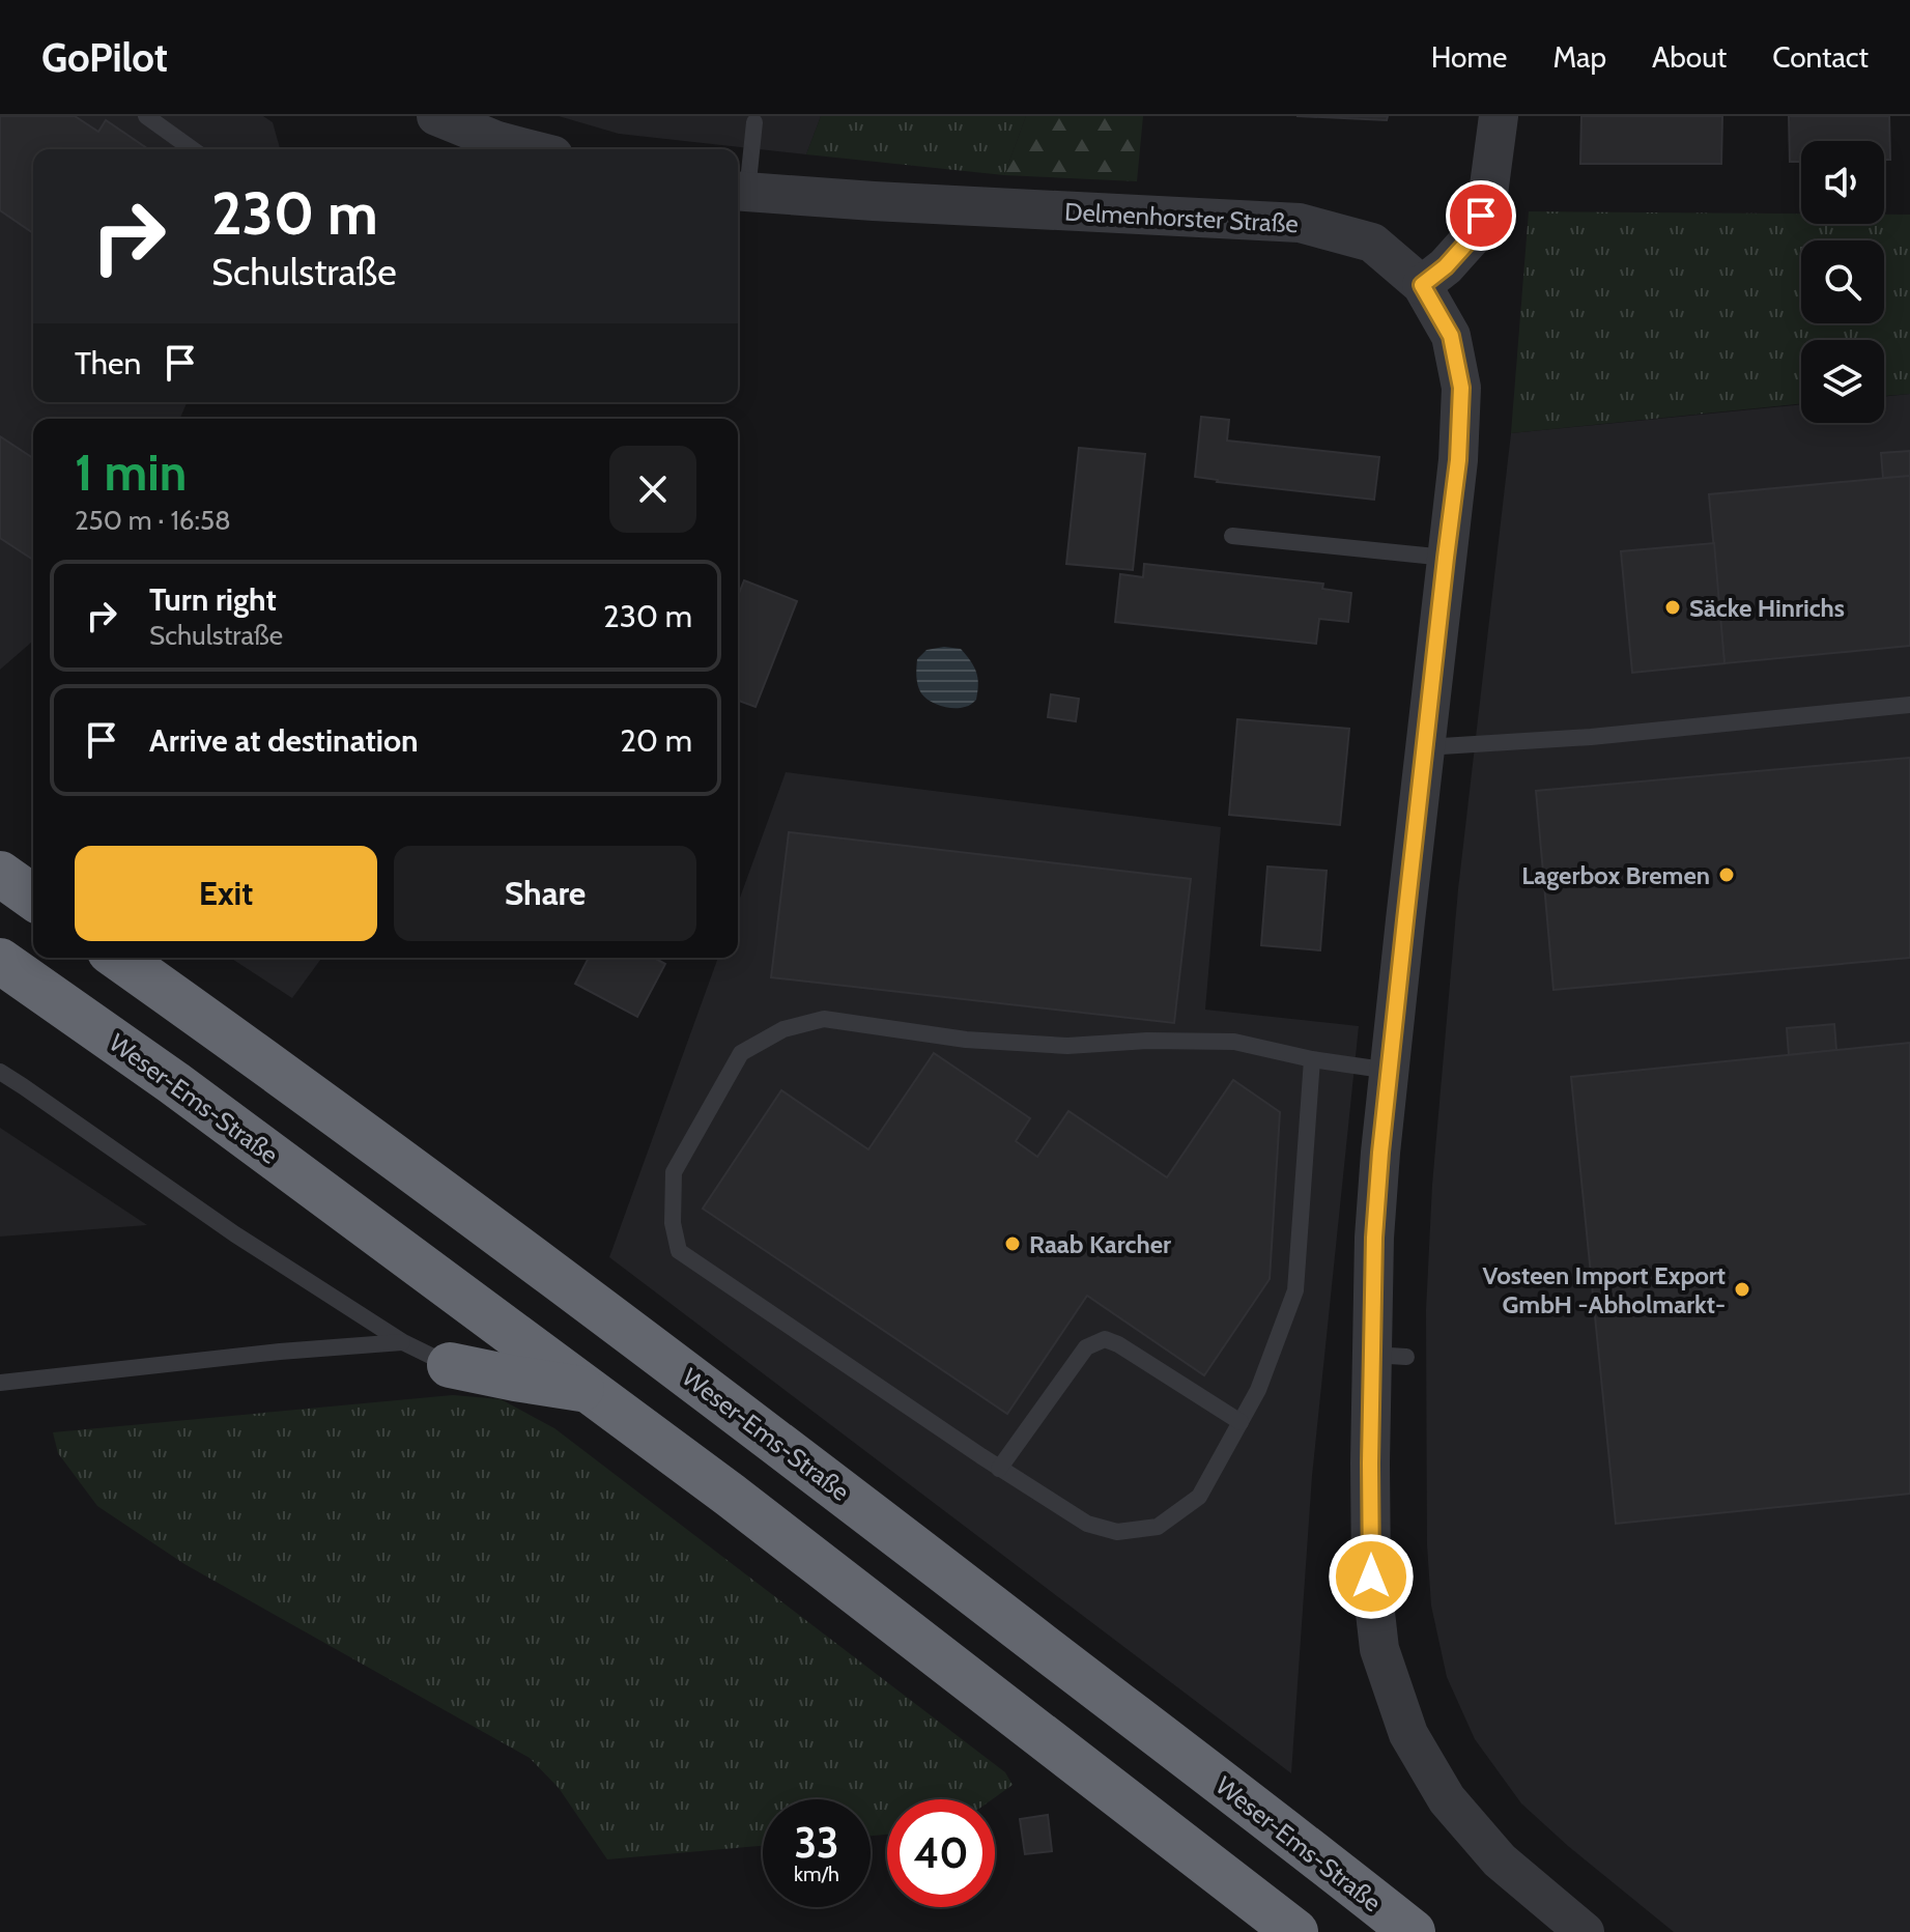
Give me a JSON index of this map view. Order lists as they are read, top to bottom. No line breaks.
{"streets":{"highway":["Weser-Ems-Straße"],"street":["Delmenhorster Straße"]},"places":["Säcke Hinrichs","Lagerbox Bremen","Raab Karcher","Vosteen Import Export GmbH -Abholmarkt-"],"page":{"header":"GoPilot","nav":["Home","Map","About","Contact"],"turn":["230 m","Schulstraße"],"then":"Then","heading":["1 min","250 m · 16:58"],"list":[{"name":"Turn right","note":"Schulstraße","value":"230 m"},{"name":"Arrive at destination","value":"20 m"}],"buttons":["Exit","Share"],"speed":"33 km/h","limit":"40"}}
